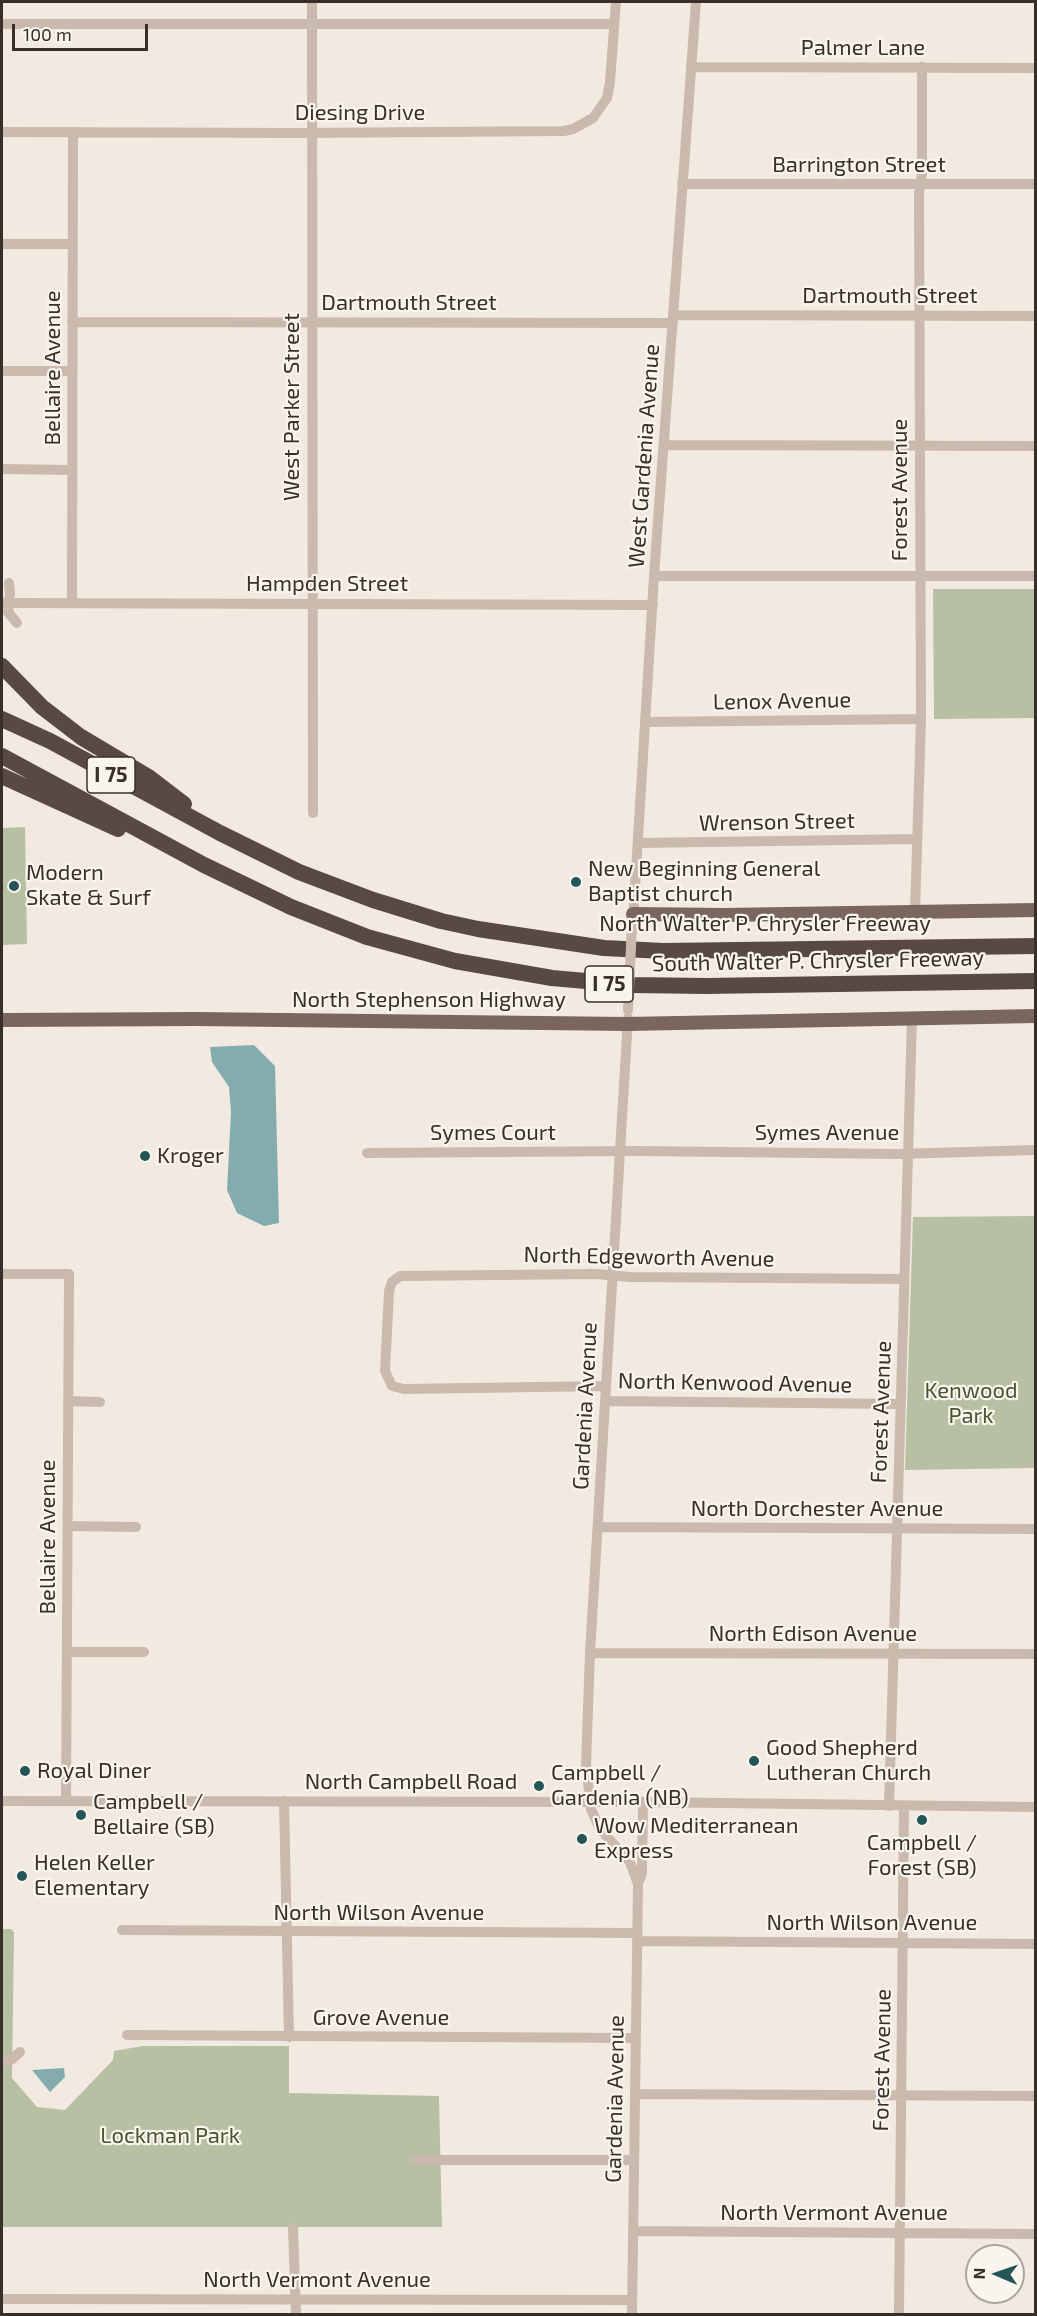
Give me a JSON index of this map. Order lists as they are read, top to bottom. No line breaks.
{"streets":{"highway":["I 75","North Walter P. Chrysler Freeway","South Walter P. Chrysler Freeway"],"main road":["North Stephenson Highway"],"street":["Palmer Lane","Diesing Drive","Barrington Street","Dartmouth Street","Bellaire Avenue","West Parker Street","West Gardenia Avenue","Forest Avenue","Hampden Street","Lenox Avenue","Wrenson Street","Symes Court","Symes Avenue","North Edgeworth Avenue","North Kenwood Avenue","Gardenia Avenue","North Dorchester Avenue","North Edison Avenue","North Campbell Road","North Wilson Avenue","Grove Avenue","North Vermont Avenue"]},"crossings":[["Palmer Lane","West Gardenia Avenue"],["Palmer Lane","Forest Avenue"],["Diesing Drive","Bellaire Avenue"],["Diesing Drive","West Parker Street"],["Barrington Street","West Gardenia Avenue"],["Barrington Street","Forest Avenue"],["Dartmouth Street","Bellaire Avenue"],["Dartmouth Street","West Parker Street"],["Dartmouth Street","West Gardenia Avenue"],["Dartmouth Street","Forest Avenue"],["Bellaire Avenue","Hampden Street"],["Bellaire Avenue","North Campbell Road"],["West Parker Street","Hampden Street"],["West Gardenia Avenue","Hampden Street"],["West Gardenia Avenue","Lenox Avenue"],["West Gardenia Avenue","Wrenson Street"],["West Gardenia Avenue","Gardenia Avenue"],["Forest Avenue","Lenox Avenue"],["Forest Avenue","Wrenson Street"],["Forest Avenue","North Stephenson Highway"],["Forest Avenue","Symes Avenue"],["Forest Avenue","North Edgeworth Avenue"],["Forest Avenue","North Kenwood Avenue"],["Forest Avenue","North Dorchester Avenue"],["Forest Avenue","North Edison Avenue"],["Forest Avenue","North Campbell Road"],["Forest Avenue","North Wilson Avenue"],["Forest Avenue","North Vermont Avenue"],["North Stephenson Highway","Gardenia Avenue"],["Symes Court","Symes Avenue"],["Symes Court","Gardenia Avenue"],["Symes Avenue","Gardenia Avenue"],["North Edgeworth Avenue","North Kenwood Avenue"],["North Edgeworth Avenue","Gardenia Avenue"],["North Kenwood Avenue","Gardenia Avenue"],["Gardenia Avenue","North Dorchester Avenue"],["Gardenia Avenue","North Edison Avenue"],["Gardenia Avenue","North Campbell Road"],["Gardenia Avenue","North Wilson Avenue"],["Gardenia Avenue","Grove Avenue"],["Gardenia Avenue","North Vermont Avenue"]],"parks":["Kenwood Park","Lockman Park"],"places":["New Beginning General Baptist church","Modern Skate & Surf","Kroger","Good Shepherd Lutheran Church","Royal Diner","Campbell / Gardenia (NB)","Campbell / Bellaire (SB)","Campbell / Forest (SB)","Wow Mediterranean Express","Helen Keller Elementary"],"scale_bar":"100 m","north":"left"}
